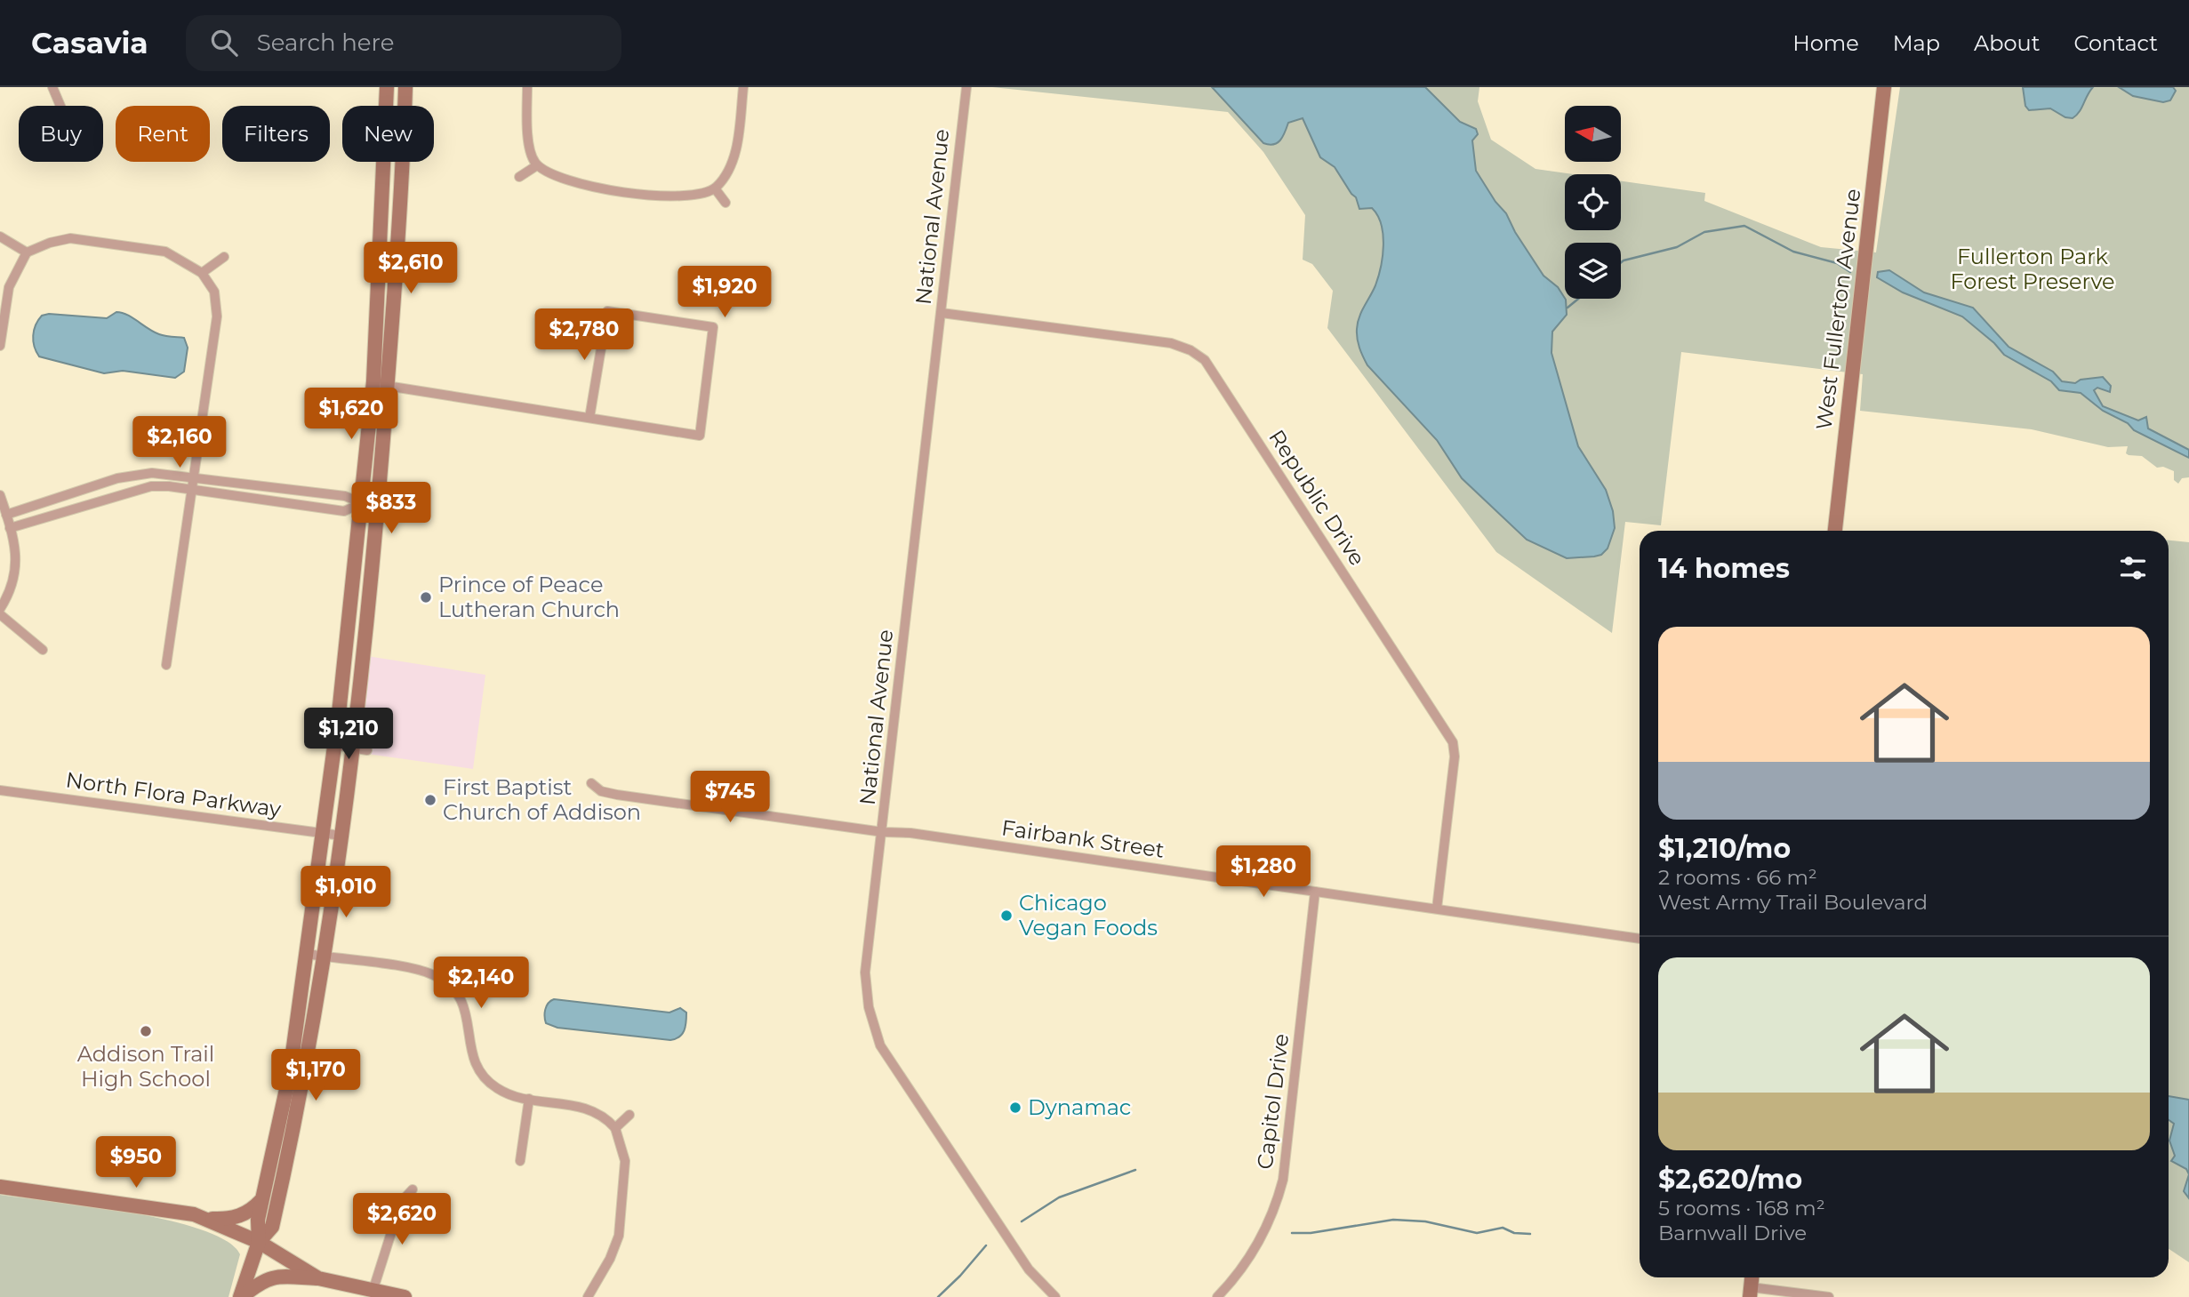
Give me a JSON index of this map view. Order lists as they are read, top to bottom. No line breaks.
{"streets":{"main road":["West Fullerton Avenue"],"street":["National Avenue","Republic Drive","North Flora Parkway","Fairbank Street","Capitol Drive"]},"crossings":[["National Avenue","Republic Drive"],["National Avenue","Fairbank Street"],["Republic Drive","Fairbank Street"],["Fairbank Street","Capitol Drive"]],"parks":["Fullerton Park Forest Preserve"],"places":["Prince of Peace Lutheran Church","First Baptist Church of Addison","Chicago Vegan Foods","Addison Trail High School","Dynamac"],"north":"left","page":{"header":"Casavia","search":"Search here","nav":["Home","Map","About","Contact"],"chip":["Buy","Rent","Filters","New"],"price":["$2,610","$1,920","$2,780","$1,620","$2,160","$833","$1,210","$745","$1,280","$1,010","$2,140","$1,170","$950","$2,620"],"heading":"14 homes","list":[{"name":"$1,210/mo","note":"2 rooms · 66 m² · West Army Trail Boulevard"},{"name":"$2,620/mo","note":"5 rooms · 168 m² · Barnwall Drive"}]}}
